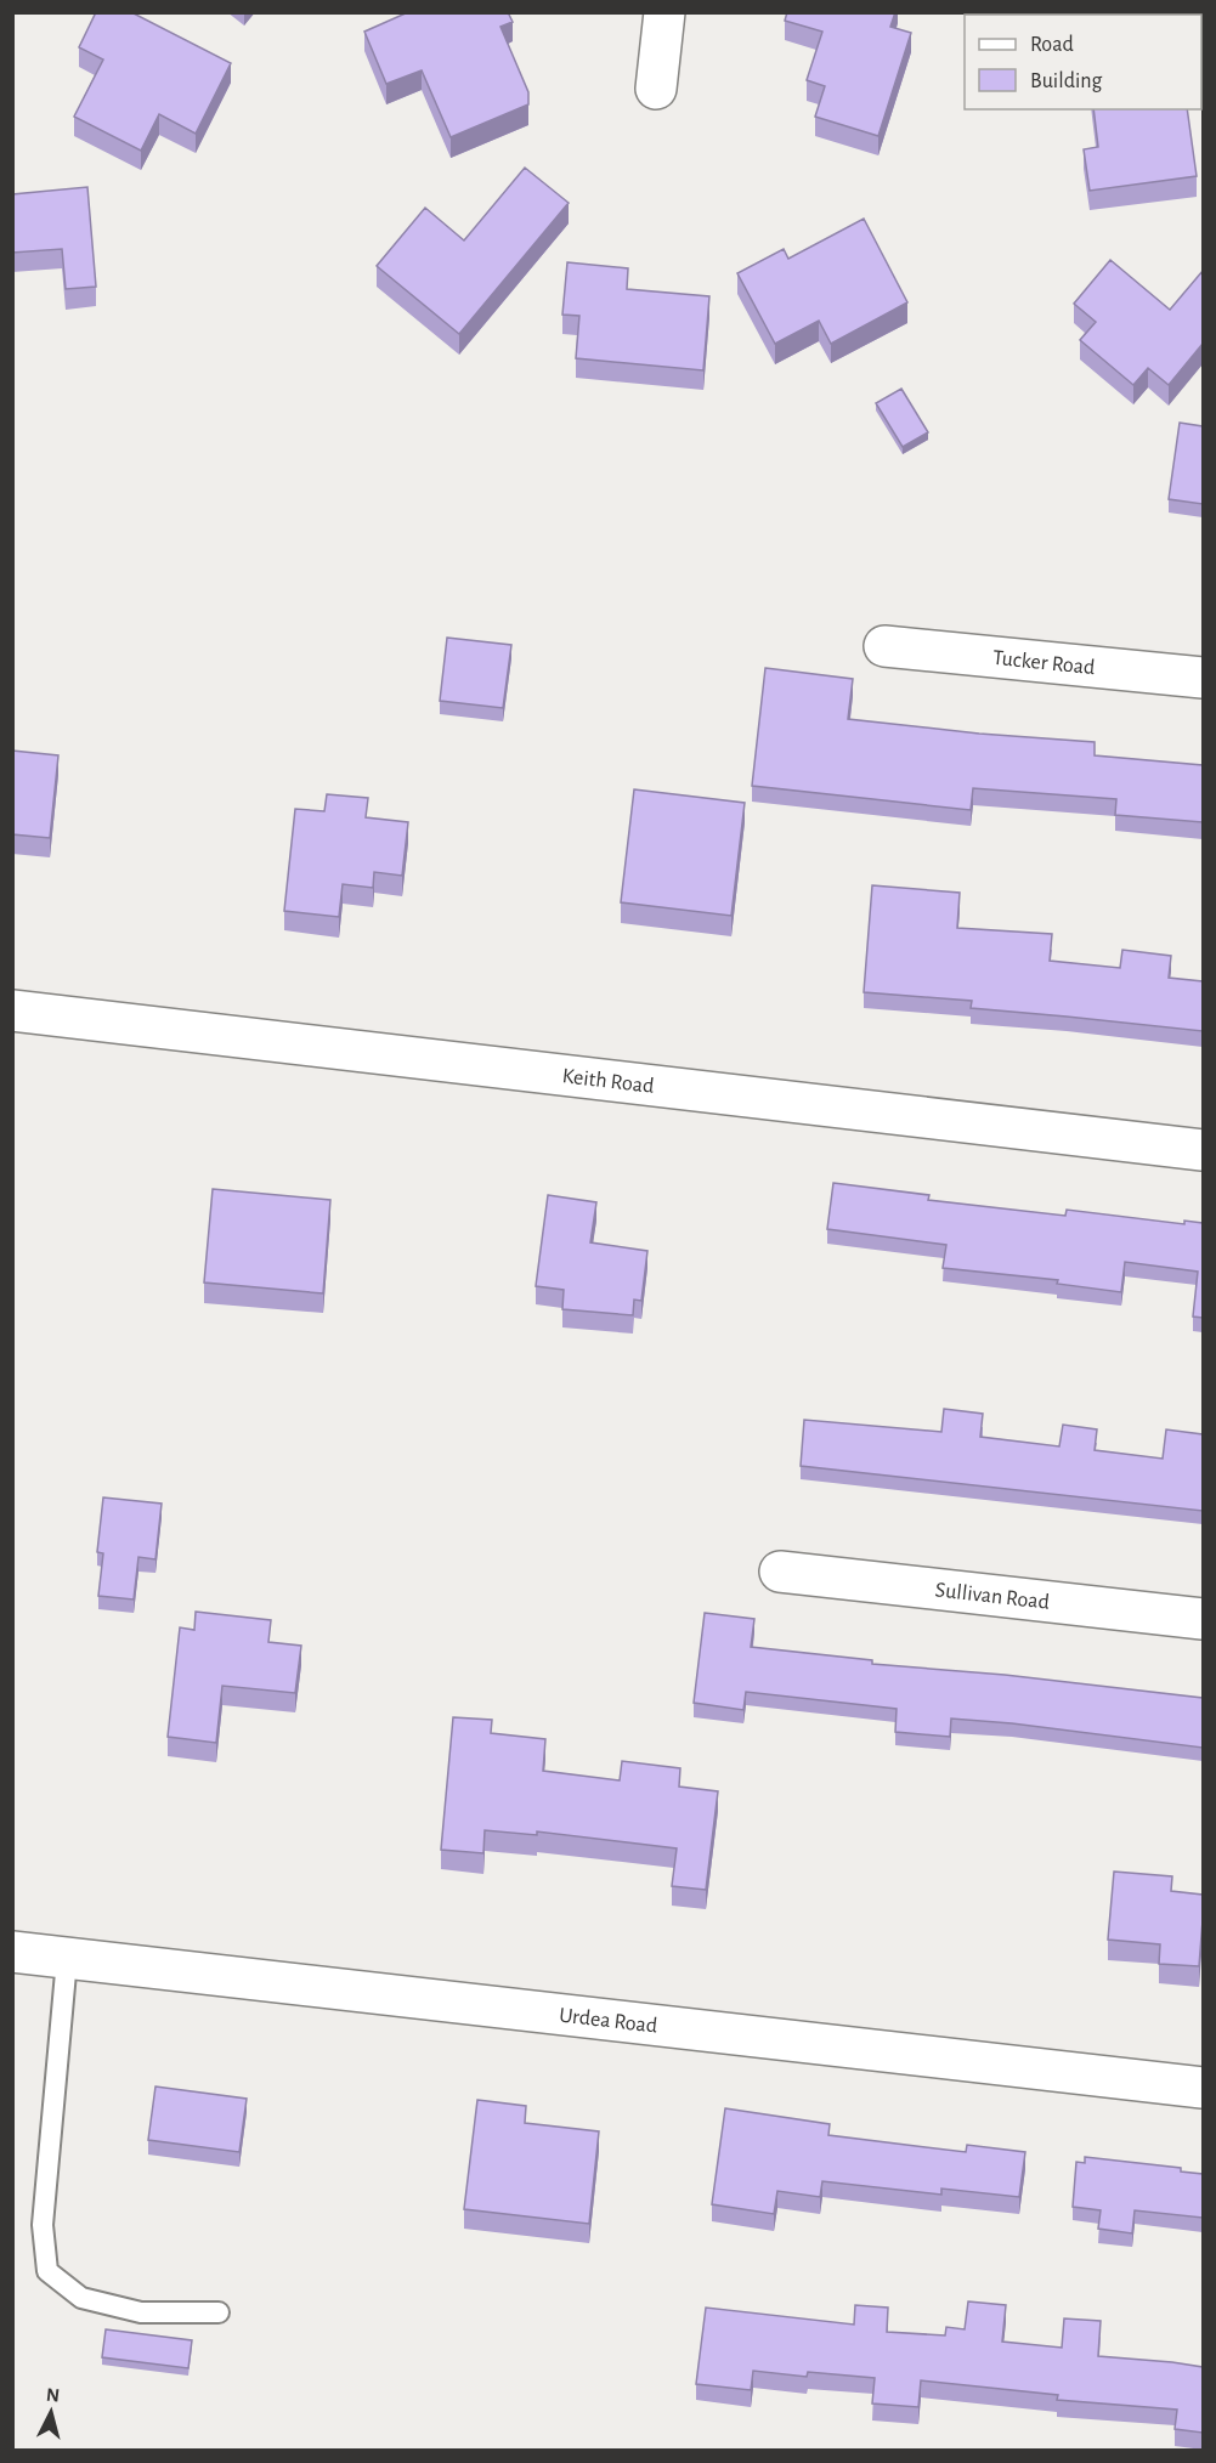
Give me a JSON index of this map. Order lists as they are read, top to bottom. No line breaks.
{"streets":{"street":["Tucker Road","Keith Road","Sullivan Road","Urdea Road"]},"legend":["Road","Building"],"north":"top"}
